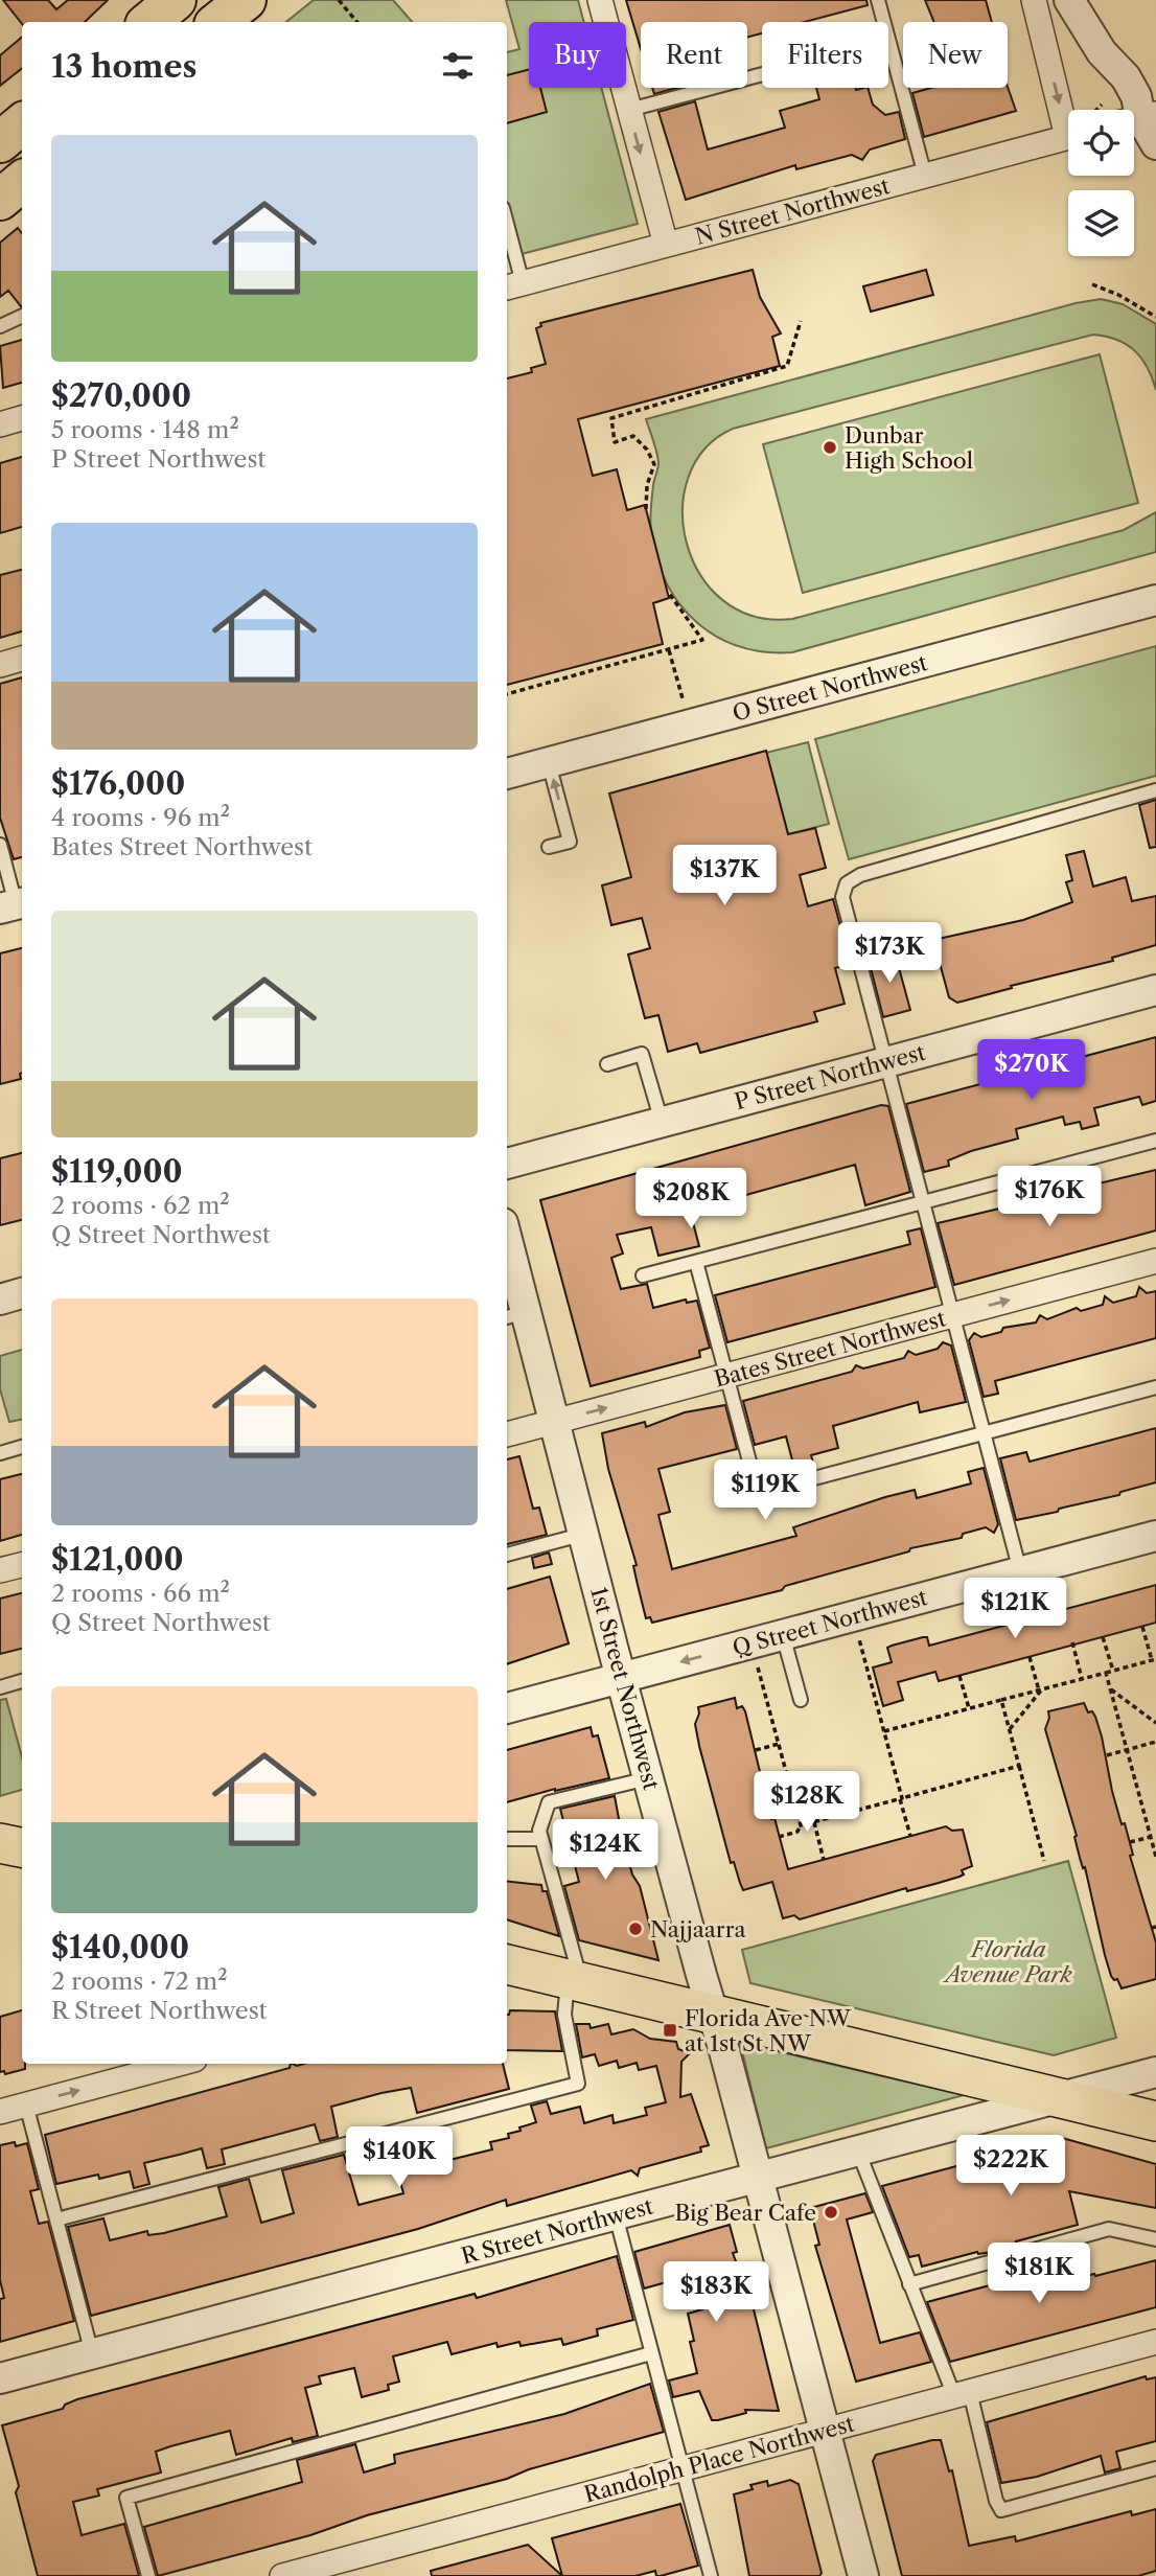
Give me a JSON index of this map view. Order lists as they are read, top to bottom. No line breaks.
{"streets":{"street":["N Street Northwest","O Street Northwest","P Street Northwest","Bates Street Northwest","Q Street Northwest","1st Street Northwest","R Street Northwest","Randolph Place Northwest"]},"crossings":[["Bates Street Northwest","1st Street Northwest"],["Q Street Northwest","1st Street Northwest"],["1st Street Northwest","R Street Northwest"],["1st Street Northwest","Randolph Place Northwest"]],"one_way":["Bates Street Northwest"],"parks":["Florida Avenue Park"],"places":{"other":["Dunbar High School","Najjaarra","Big Bear Cafe"],"transit":["Florida Ave NW at 1st St NW"]},"page":{"chip":["Buy","Rent","Filters","New"],"heading":"13 homes","list":[{"name":"$270,000","note":"5 rooms · 148 m² · P Street Northwest"},{"name":"$176,000","note":"4 rooms · 96 m² · Bates Street Northwest"},{"name":"$119,000","note":"2 rooms · 62 m² · Q Street Northwest"},{"name":"$121,000","note":"2 rooms · 66 m² · Q Street Northwest"},{"name":"$140,000","note":"2 rooms · 72 m² · R Street Northwest"}],"price":["$137K","$173K","$270K","$176K","$208K","$119K","$121K","$128K","$124K","$140K","$222K","$181K","$183K"]}}
